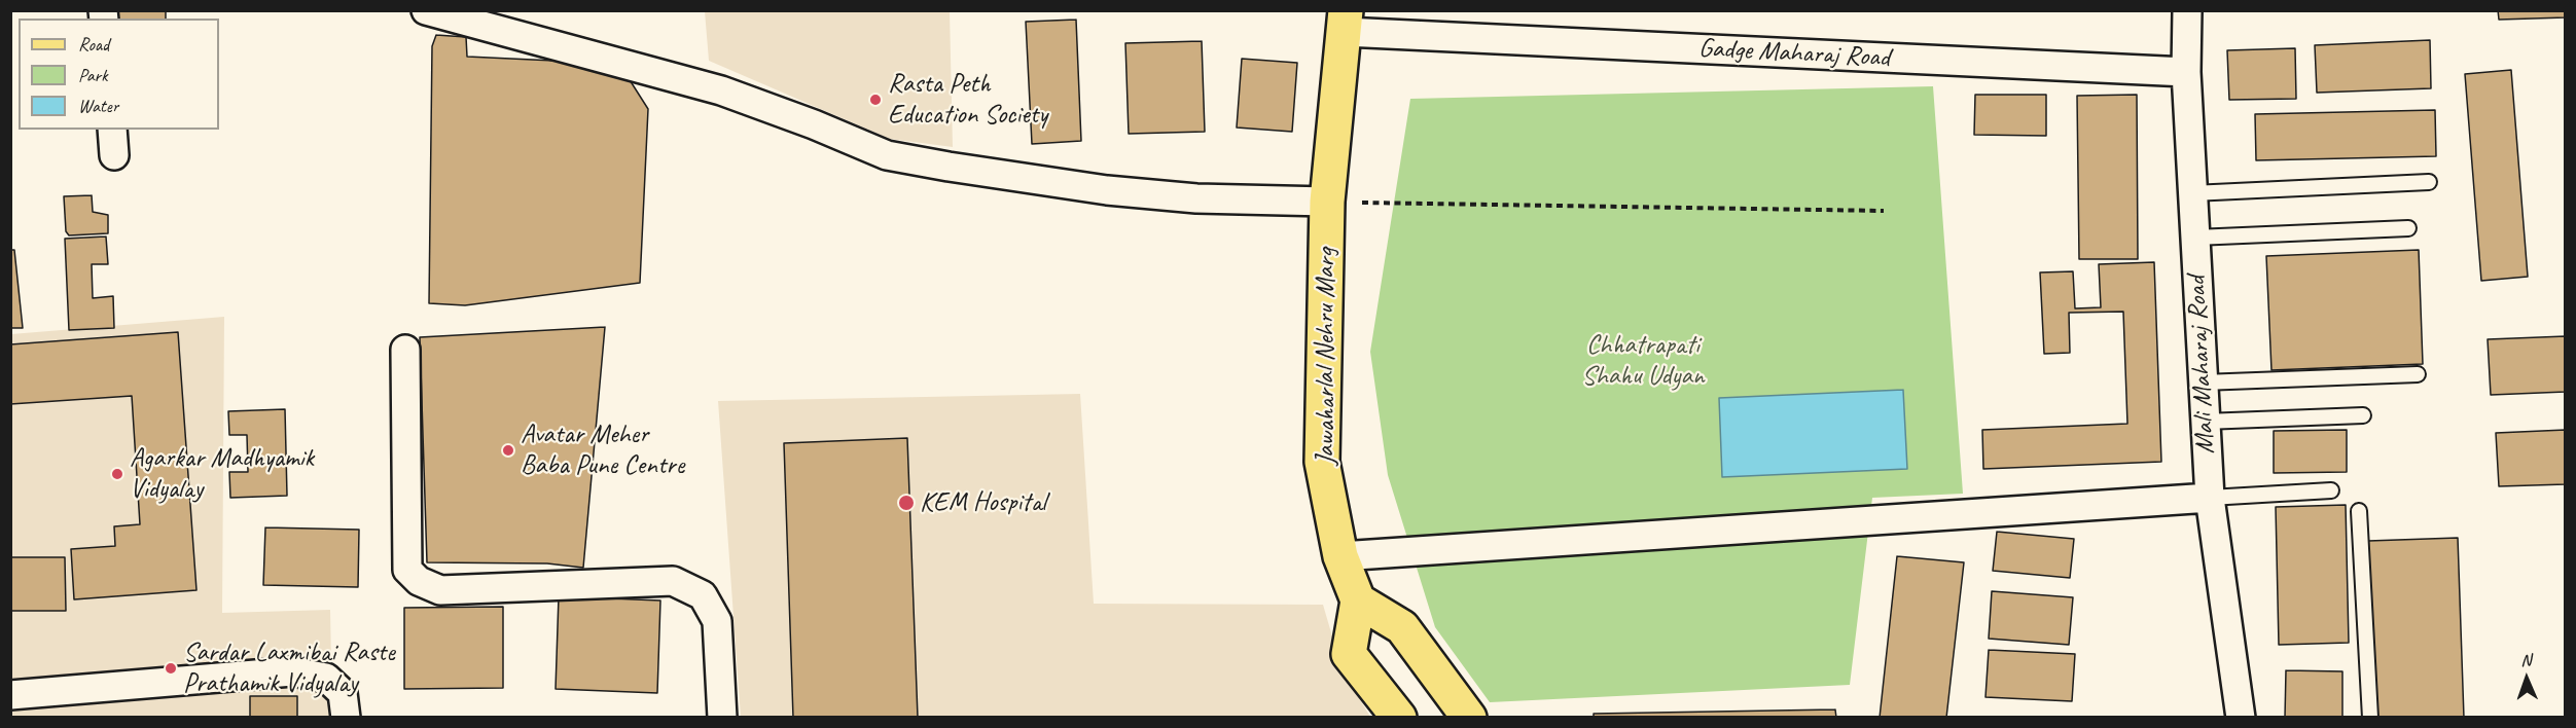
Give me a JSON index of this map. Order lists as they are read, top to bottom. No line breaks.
{"streets":{"main road":["Jawaharlal Nehru Marg"],"street":["Gadge Maharaj Road","Mali Maharaj Road"]},"crossings":[["Gadge Maharaj Road","Jawaharlal Nehru Marg"],["Gadge Maharaj Road","Mali Maharaj Road"]],"parks":["Chhatrapati Shahu Udyan"],"places":["Rasta Peth Education Society","Avatar Meher Baba Pune Centre","Agarkar Madhyamik Vidyalay","KEM Hospital","Sardar Laxmibai Raste Prathamik Vidyalay"],"legend":["Road","Park","Water"],"north":"top"}
